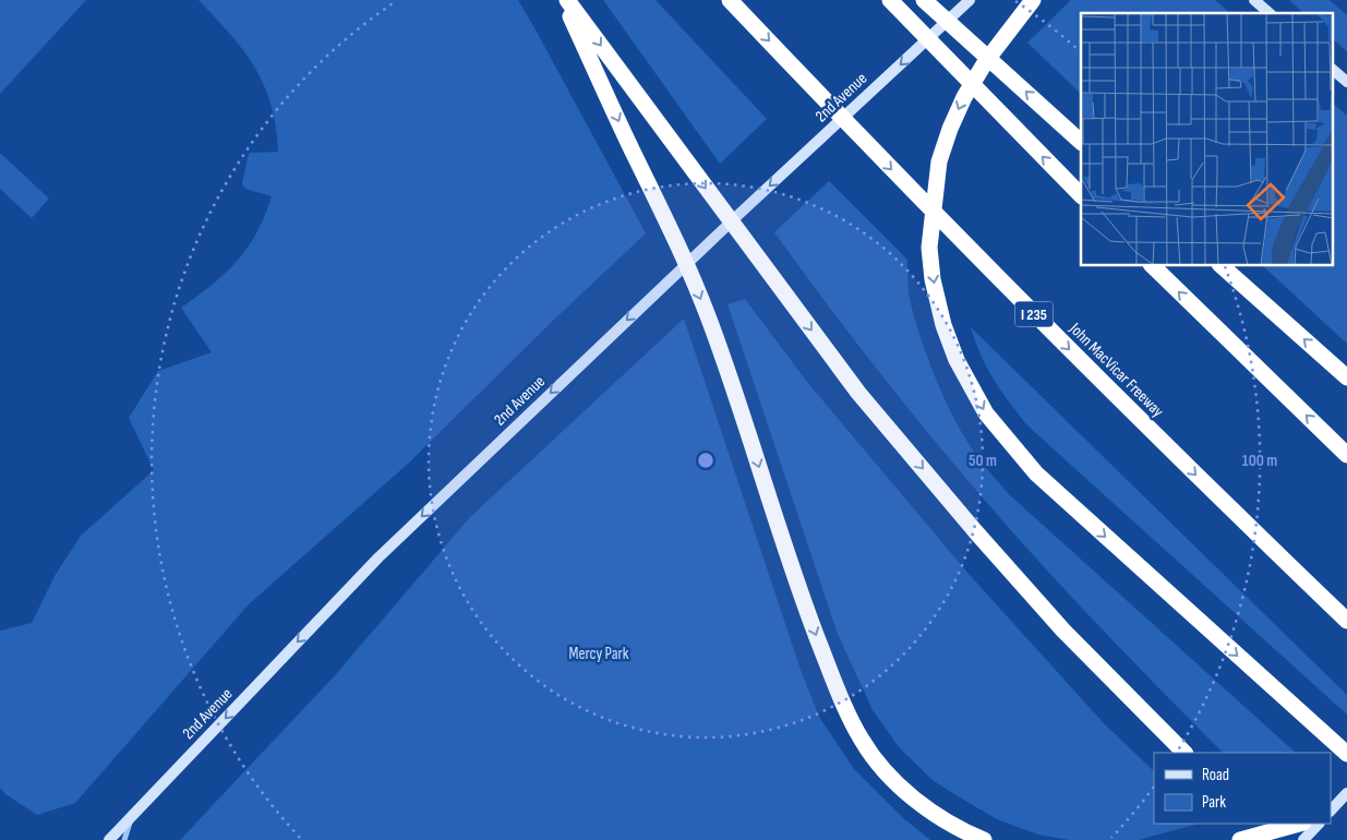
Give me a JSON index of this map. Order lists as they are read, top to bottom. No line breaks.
{"streets":{"highway":["I 235","John MacVicar Freeway"],"main road":["2nd Avenue"]},"one_way":["2nd Avenue"],"parks":["Mercy Park"],"legend":["Road","Park"],"rings":["50 m","100 m"]}
